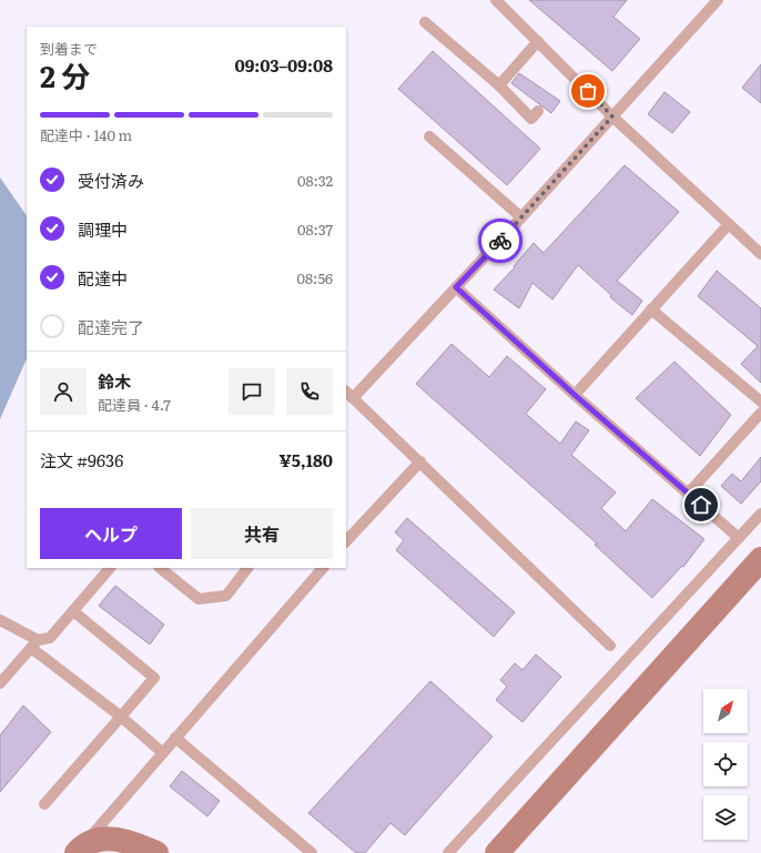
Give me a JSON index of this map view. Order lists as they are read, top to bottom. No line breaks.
{"north":"top right","page":{"heading":["2 分","到着まで","09:03–09:08"],"panel":["鈴木","配達員 · 4.7","注文 #9636","¥5,180"],"bar":"配達中 · 140 m","list":[["受付済み","08:32"],["調理中","08:37"],["配達中","08:56"],"配達完了"],"buttons":["ヘルプ","共有"]}}
